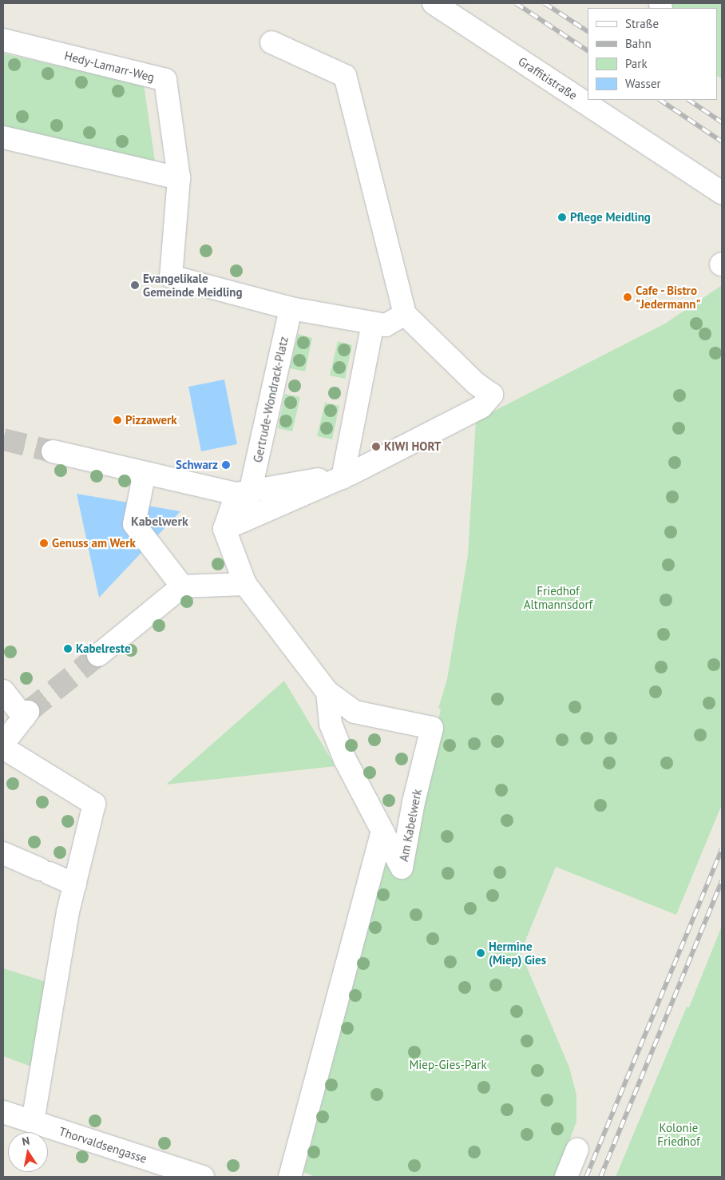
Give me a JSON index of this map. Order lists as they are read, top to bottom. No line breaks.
{"streets":{"street":["Hedy-Lamarr-Weg","Graffitistraße","Gertrude-Wondrack-Platz","Am Kabelwerk","Thorvaldsengasse"]},"crossings":[["Hedy-Lamarr-Weg","Gertrude-Wondrack-Platz"],["Gertrude-Wondrack-Platz","Am Kabelwerk"]],"districts":["Kabelwerk"],"parks":["Friedhof Altmannsdorf","Miep-Gies-Park","Kolonie Friedhof"],"places":["Pflege Meidling","Evangelikale Gemeinde Meidling","Cafe - Bistro \"Jedermann\"","Pizzawerk","KIWI HORT","Schwarz","Genuss am Werk","Kabelreste","Hermine (Miep) Gies"],"legend":["Straße","Bahn","Park","Wasser"],"north":"top"}
